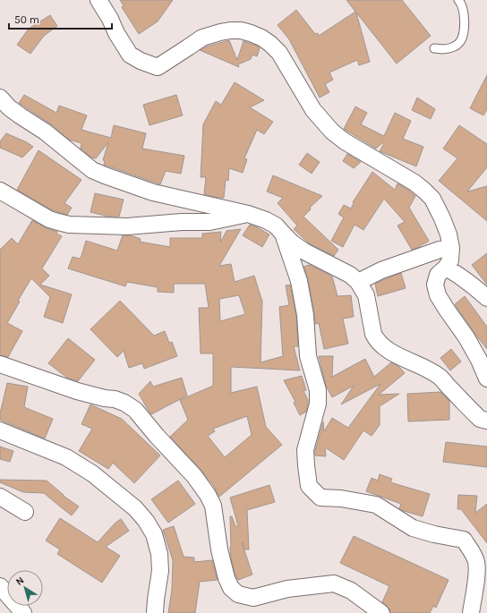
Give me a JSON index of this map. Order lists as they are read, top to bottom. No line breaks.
{"scale_bar":"50 m","north":"top left"}
